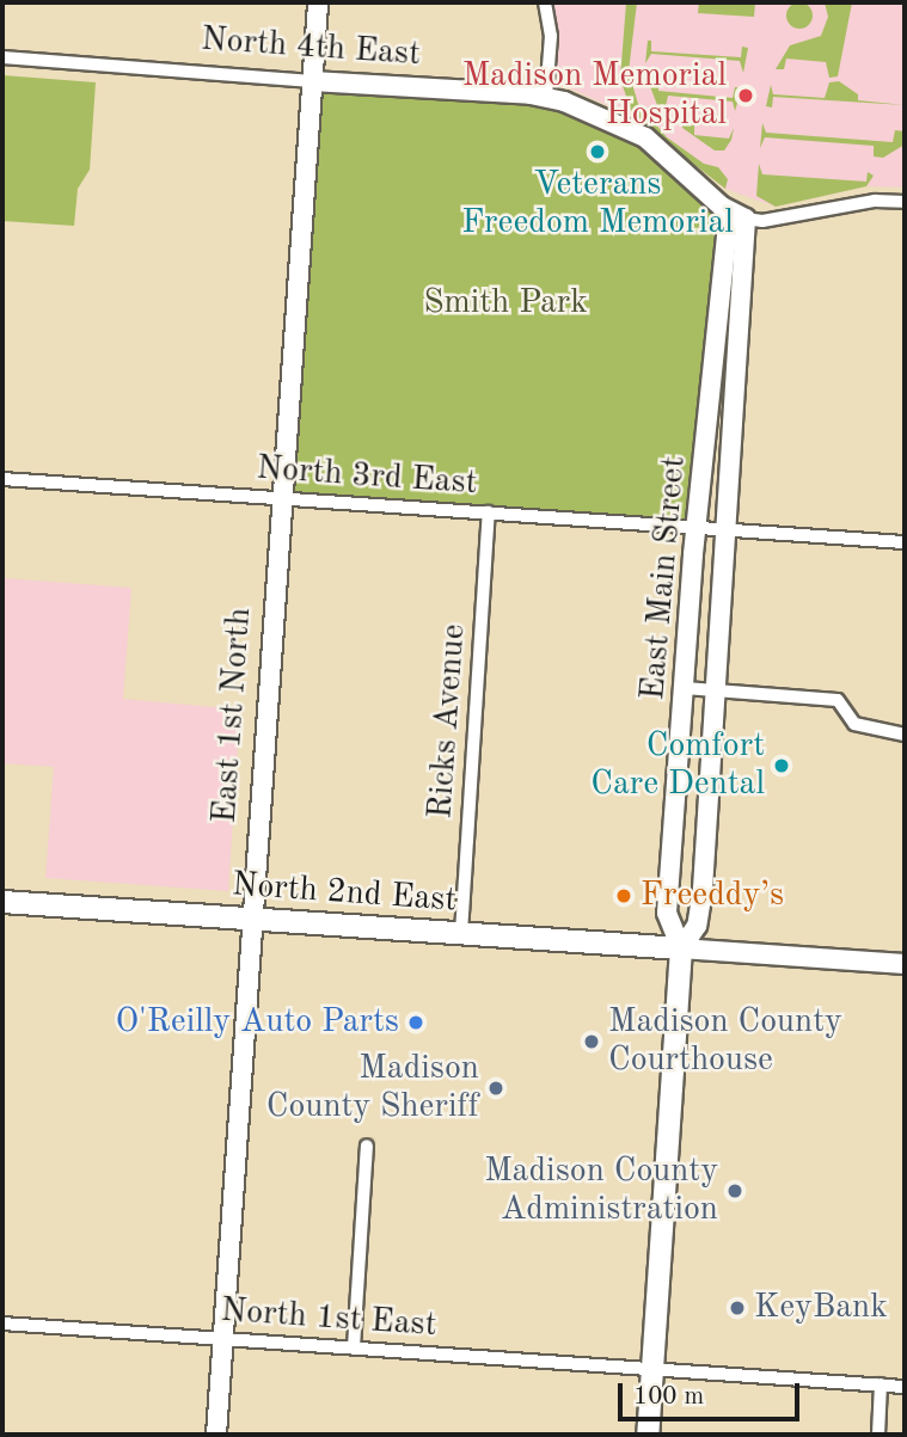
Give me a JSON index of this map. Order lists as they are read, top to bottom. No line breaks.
{"streets":{"main road":["East Main Street","North 2nd East"],"street":["North 4th East","North 3rd East","East 1st North","Ricks Avenue","North 1st East"]},"crossings":[["North 4th East","East Main Street"],["North 4th East","East 1st North"],["North 3rd East","East Main Street"],["North 3rd East","East 1st North"],["North 3rd East","Ricks Avenue"],["East Main Street","North 2nd East"],["East Main Street","North 1st East"],["East 1st North","North 2nd East"],["East 1st North","North 1st East"],["Ricks Avenue","North 2nd East"]],"parks":["Smith Park"],"places":["Madison Memorial Hospital","Veterans Freedom Memorial","Comfort Care Dental","Freeddy’s","O'Reilly Auto Parts","Madison County Courthouse","Madison County Sheriff","Madison County Administration","KeyBank"],"scale_bar":"100 m"}
